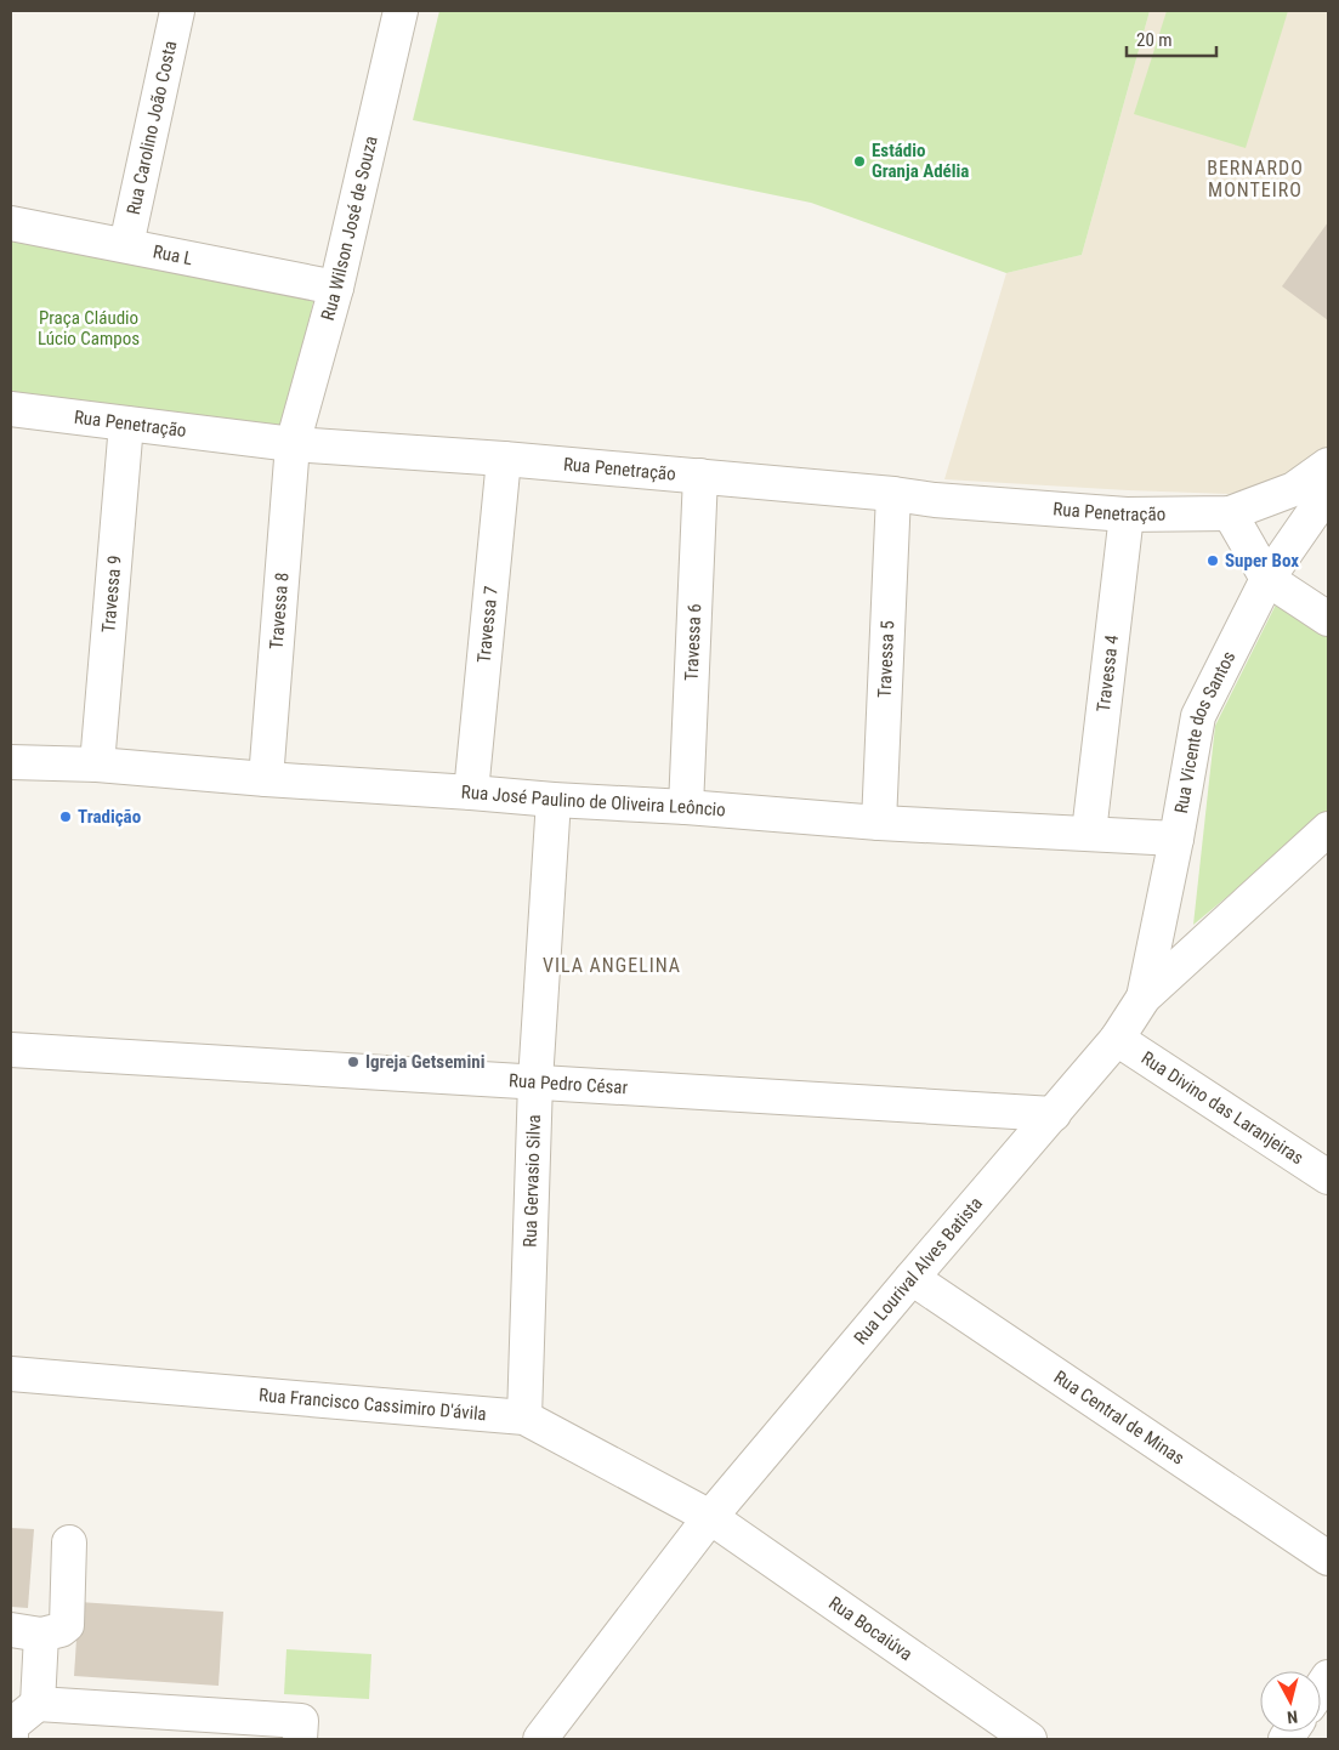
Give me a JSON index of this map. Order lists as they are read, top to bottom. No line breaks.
{"streets":{"street":["Rua Carolino João Costa","Rua Wilson José de Souza","Rua L","Rua Penetração","Travessa 9","Travessa 8","Travessa 7","Travessa 6","Travessa 5","Travessa 4","Rua Vicente dos Santos","Rua José Paulino de Oliveira Leôncio","Rua Pedro César","Rua Divino das Laranjeiras","Rua Gervasio Silva","Rua Lourival Alves Batista","Rua Francisco Cassimiro D'ávila","Rua Central de Minas","Rua Bocaiúva"]},"crossings":[["Rua Carolino João Costa","Rua L"],["Rua Wilson José de Souza","Rua L"],["Rua Wilson José de Souza","Rua Penetração"],["Rua Wilson José de Souza","Travessa 8"],["Rua Penetração","Travessa 9"],["Rua Penetração","Travessa 8"],["Rua Penetração","Travessa 7"],["Rua Penetração","Travessa 6"],["Rua Penetração","Travessa 5"],["Rua Penetração","Travessa 4"],["Travessa 9","Rua José Paulino de Oliveira Leôncio"],["Travessa 8","Rua José Paulino de Oliveira Leôncio"],["Travessa 7","Rua José Paulino de Oliveira Leôncio"],["Travessa 6","Rua José Paulino de Oliveira Leôncio"],["Travessa 5","Rua José Paulino de Oliveira Leôncio"],["Travessa 4","Rua José Paulino de Oliveira Leôncio"],["Rua Vicente dos Santos","Rua José Paulino de Oliveira Leôncio"],["Rua Vicente dos Santos","Rua Lourival Alves Batista"],["Rua José Paulino de Oliveira Leôncio","Rua Gervasio Silva"],["Rua Pedro César","Rua Gervasio Silva"],["Rua Pedro César","Rua Lourival Alves Batista"],["Rua Divino das Laranjeiras","Rua Lourival Alves Batista"],["Rua Gervasio Silva","Rua Francisco Cassimiro D'ávila"],["Rua Lourival Alves Batista","Rua Francisco Cassimiro D'ávila"],["Rua Lourival Alves Batista","Rua Central de Minas"],["Rua Lourival Alves Batista","Rua Bocaiúva"],["Rua Francisco Cassimiro D'ávila","Rua Bocaiúva"]],"districts":["BERNARDO MONTEIRO","VILA ANGELINA"],"parks":["Praça Cláudio Lúcio Campos"],"places":["Estádio Granja Adélia","Super Box","Tradição","Igreja Getsemini"],"scale_bar":"20 m","north":"bottom"}
